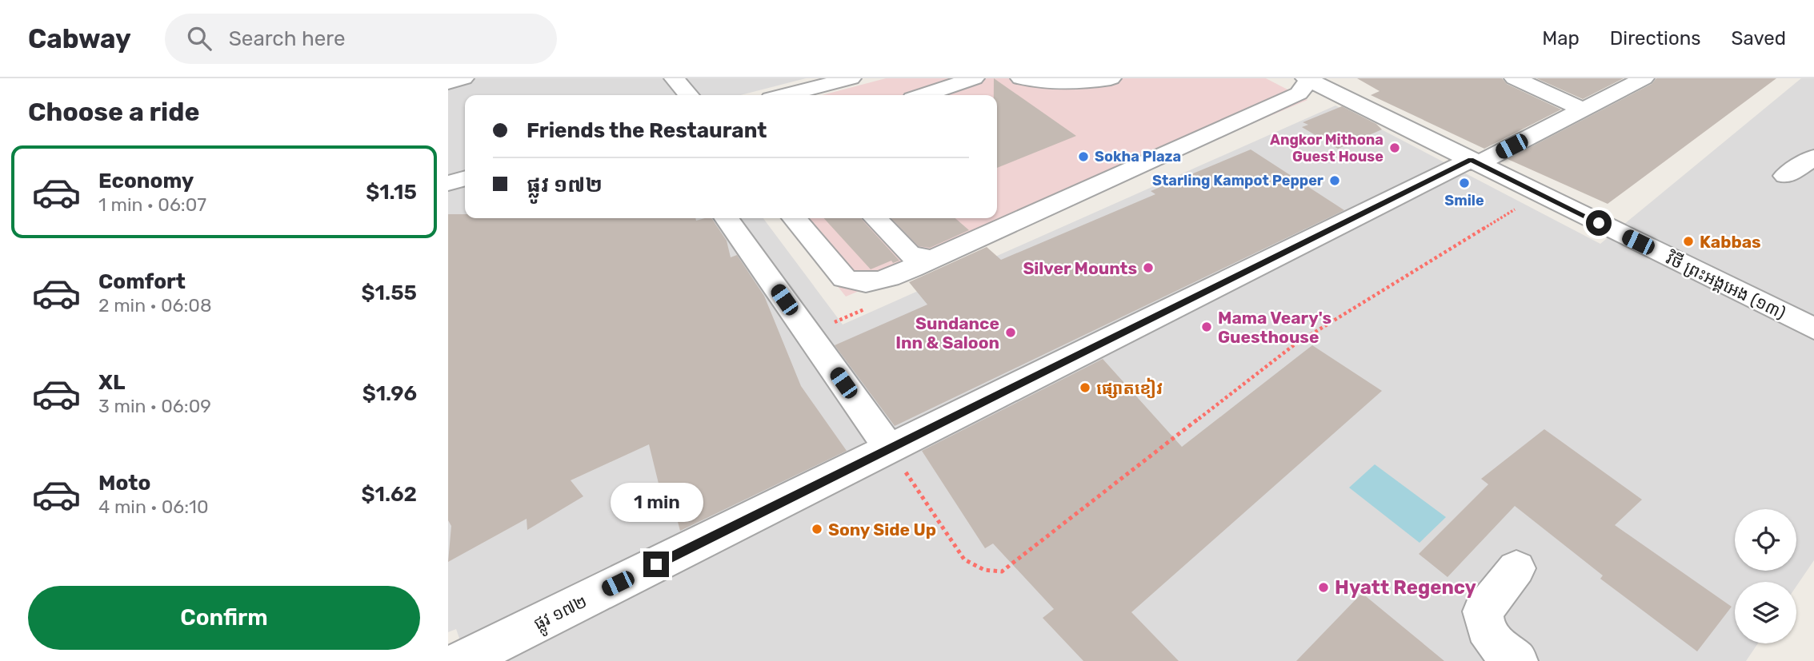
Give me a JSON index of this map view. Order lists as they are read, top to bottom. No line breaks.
{"streets":{"street":["វិថី ព្រះអង្គអេង (១៣)","ផ្លូវ ១៧២"]},"crossings":[["វិថី ព្រះអង្គអេង (១៣)","ផ្លូវ ១៧២"]],"places":["Angkor Mithona Guest House","Sokha Plaza","Starling Kampot Pepper","Smile","Kabbas","Silver Mounts","Mama Veary's Guesthouse","Sundance Inn & Saloon","ផ្សោតខៀវ","Sony Side Up","Hyatt Regency"],"page":{"header":"Cabway","search":"Search here","nav":["Map","Directions","Saved"],"heading":"Choose a ride","banner":["Friends the Restaurant","ផ្លូវ ១៧២"],"list":[{"name":"Economy","note":"1 min · 06:07","value":"$1.15"},{"name":"Comfort","note":"2 min · 06:08","value":"$1.55"},{"name":"XL","note":"3 min · 06:09","value":"$1.96"},{"name":"Moto","note":"4 min · 06:10","value":"$1.62"}],"bubble":"1 min","buttons":"Confirm"}}
